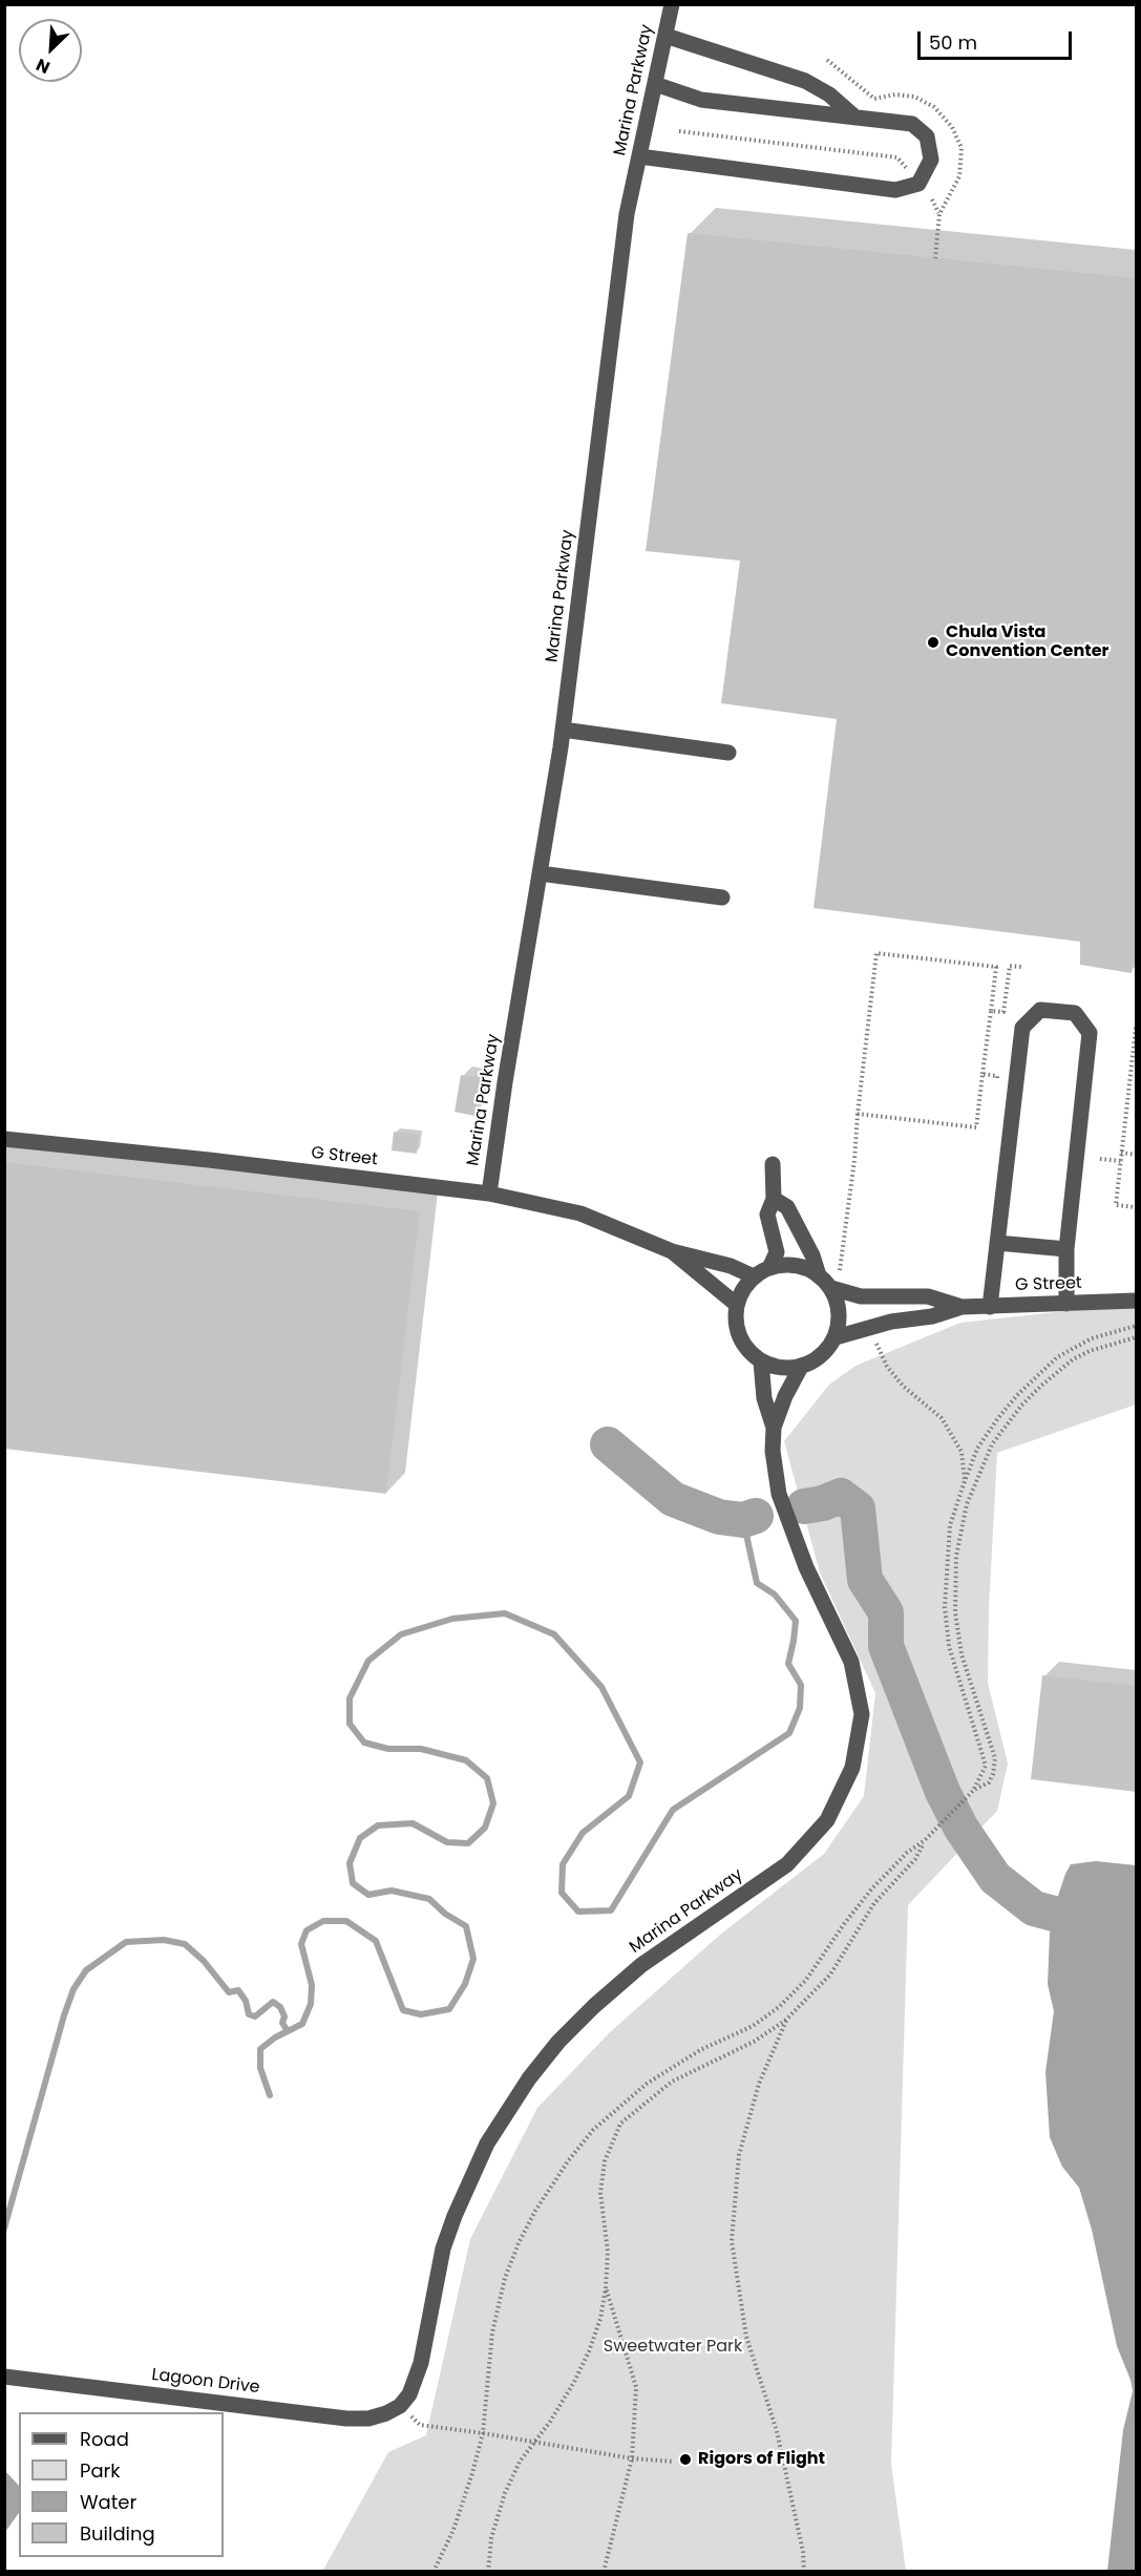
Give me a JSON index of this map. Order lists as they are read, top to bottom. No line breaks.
{"streets":{"street":["Marina Parkway","G Street","Lagoon Drive"]},"crossings":[["Marina Parkway","G Street"],["Marina Parkway","Lagoon Drive"]],"parks":["Sweetwater Park"],"places":["Chula Vista Convention Center","Rigors of Flight"],"legend":["Road","Park","Water","Building"],"scale_bar":"50 m","north":"bottom left"}
